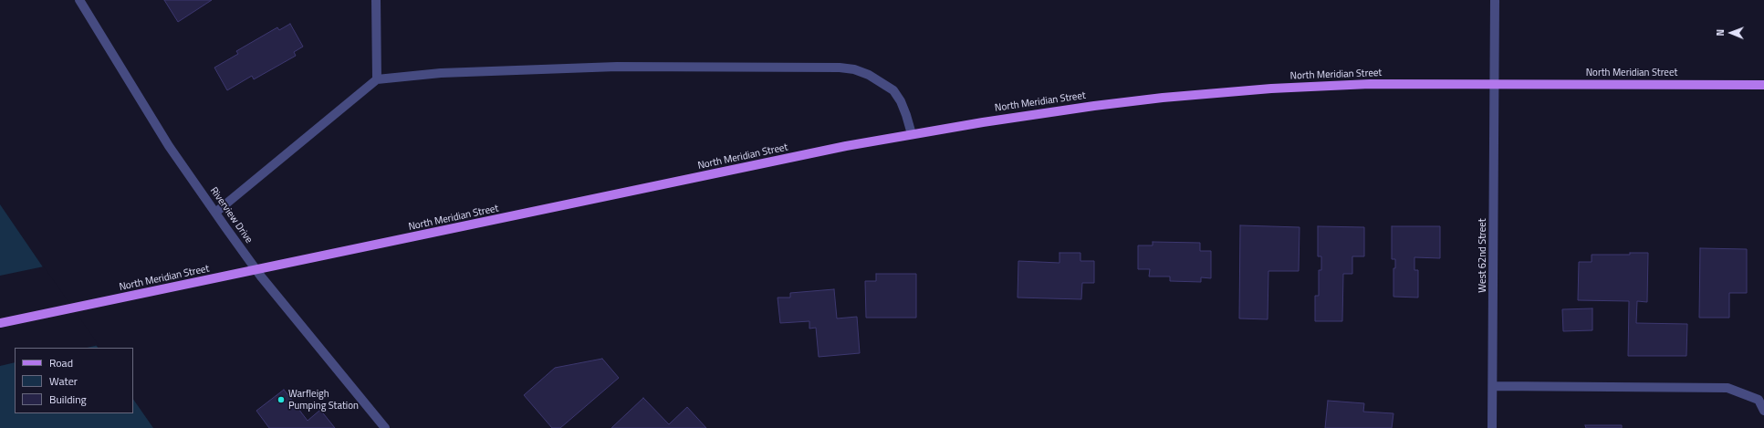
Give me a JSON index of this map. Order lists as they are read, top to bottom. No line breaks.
{"streets":{"main road":["North Meridian Street"],"street":["Riverview Drive","West 62nd Street"]},"crossings":[["North Meridian Street","West 62nd Street"]],"places":["Warfleigh Pumping Station"],"legend":["Road","Water","Building"],"north":"left"}
